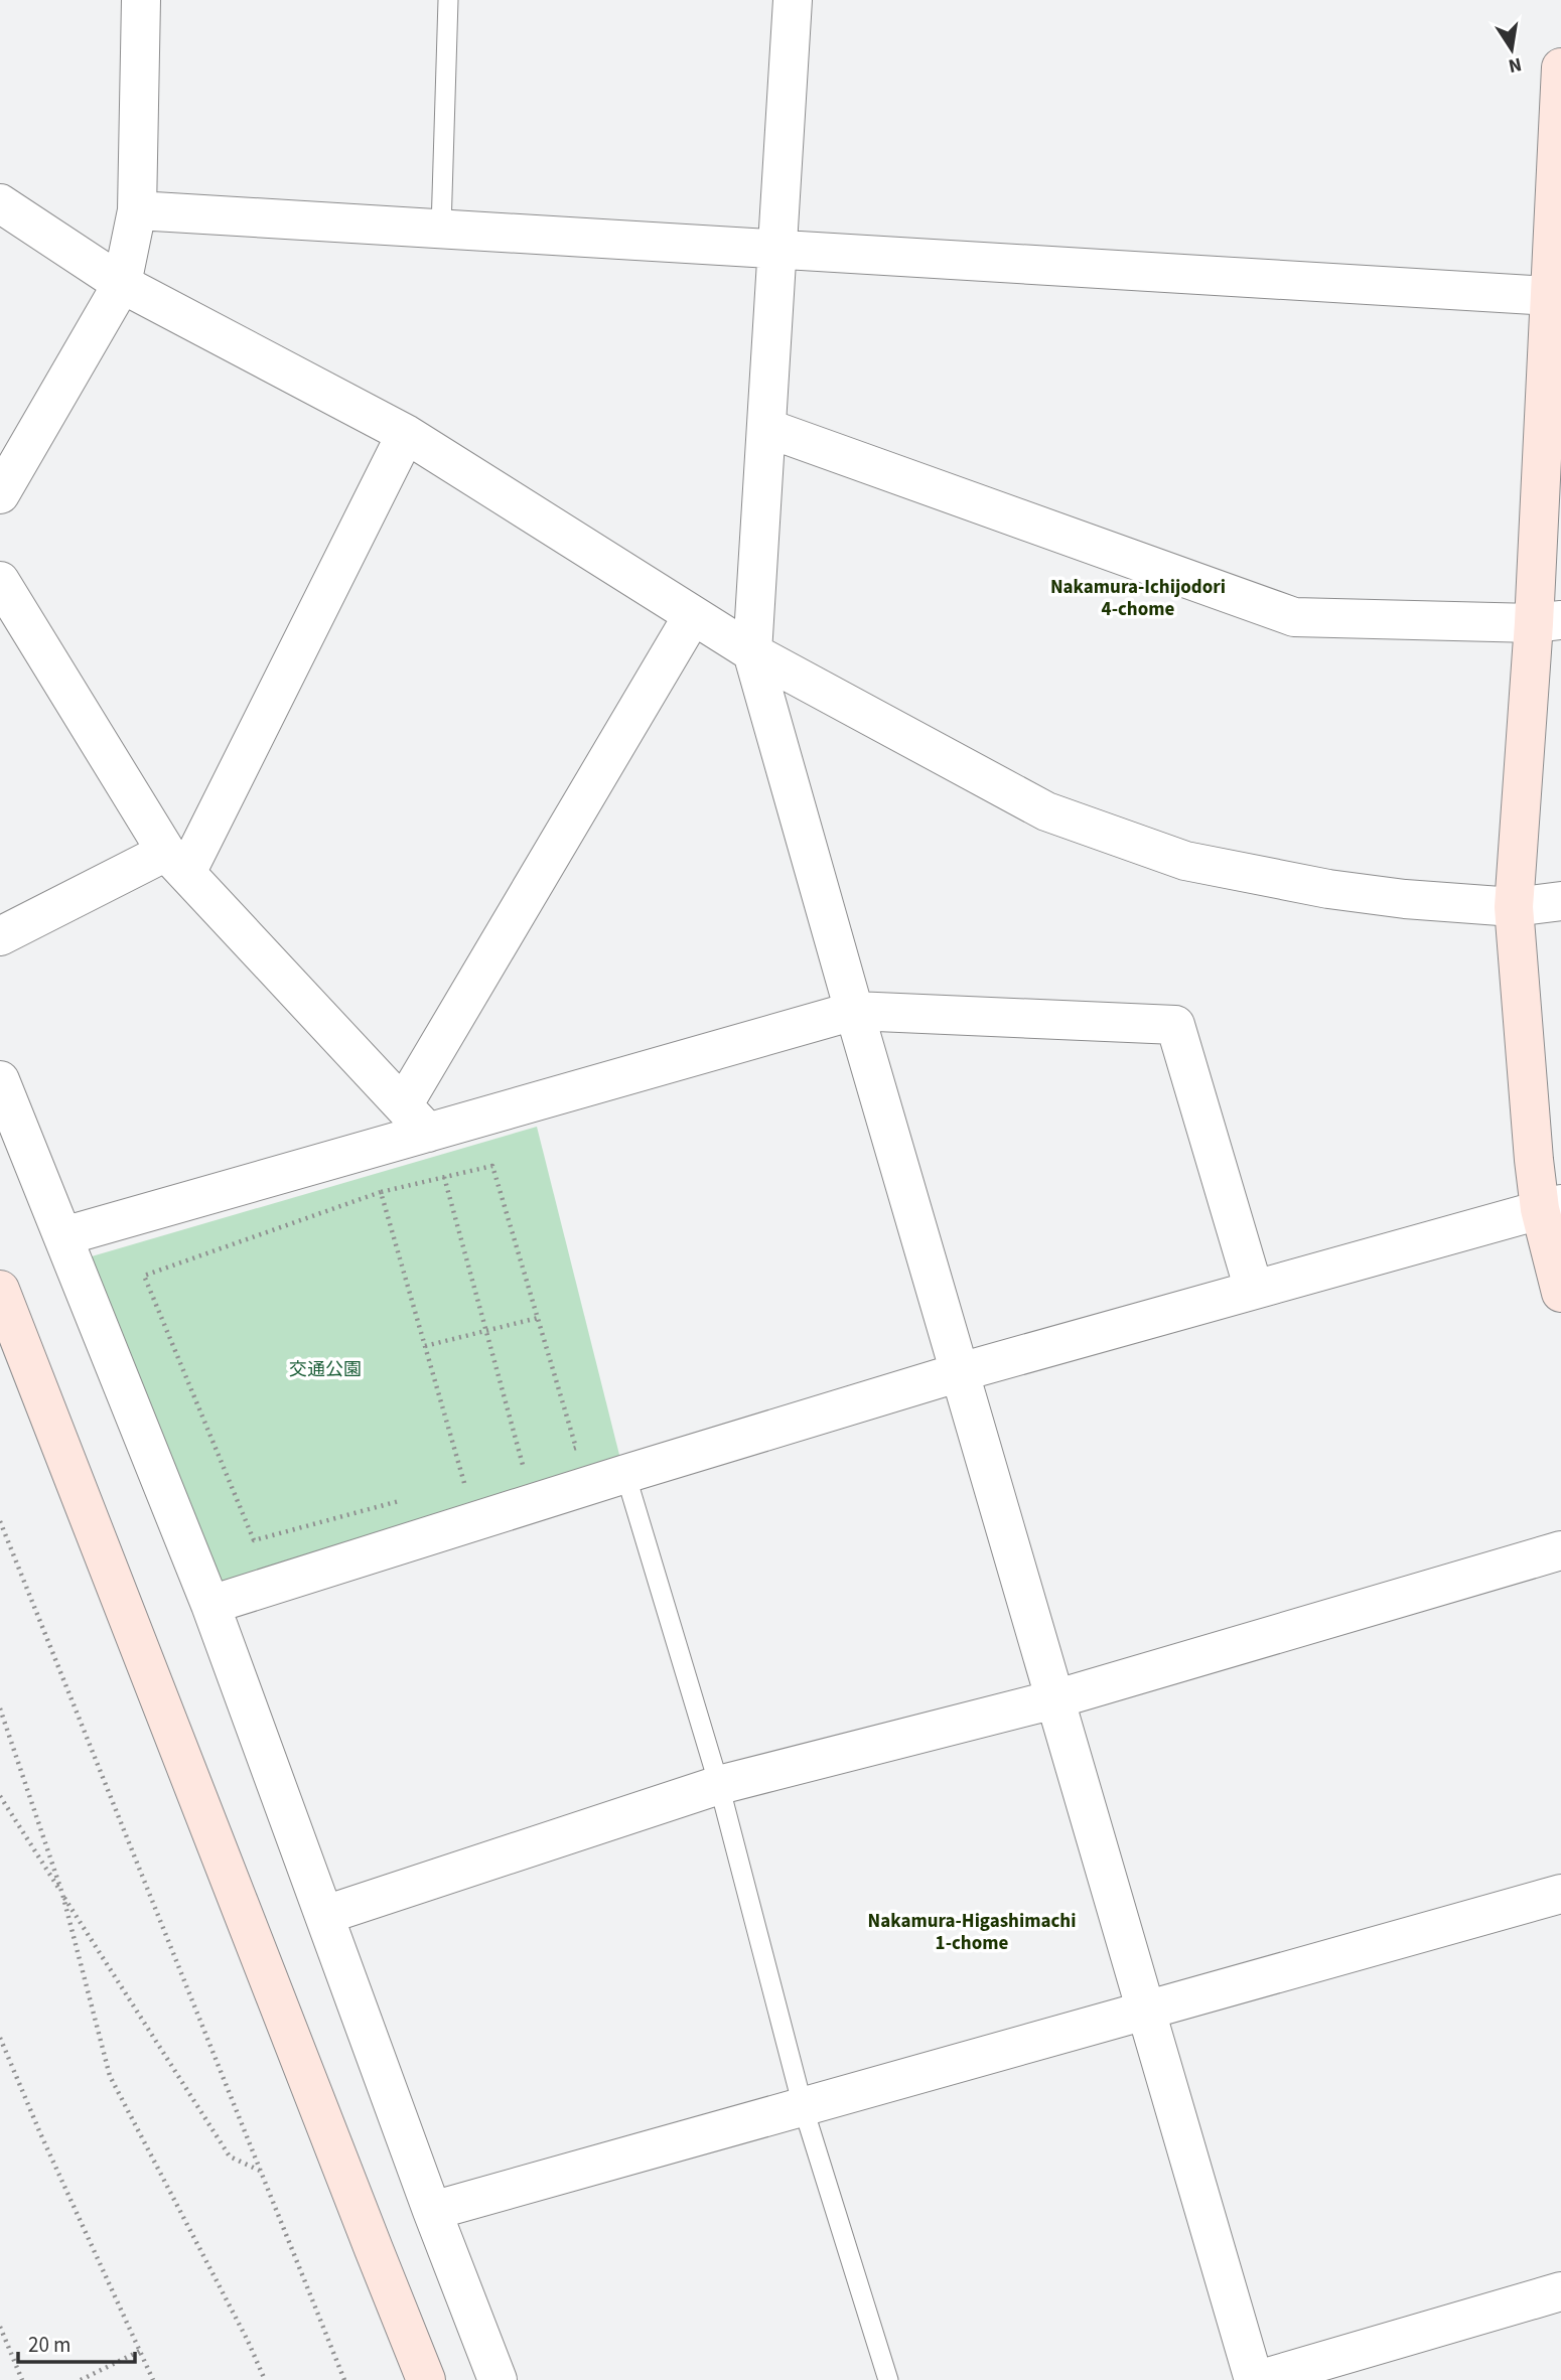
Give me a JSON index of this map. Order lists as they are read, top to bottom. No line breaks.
{"districts":["Nakamura-Ichijodori 4-chome","Nakamura-Higashimachi 1-chome"],"parks":["交通公園"],"scale_bar":"20 m","north":"bottom"}
